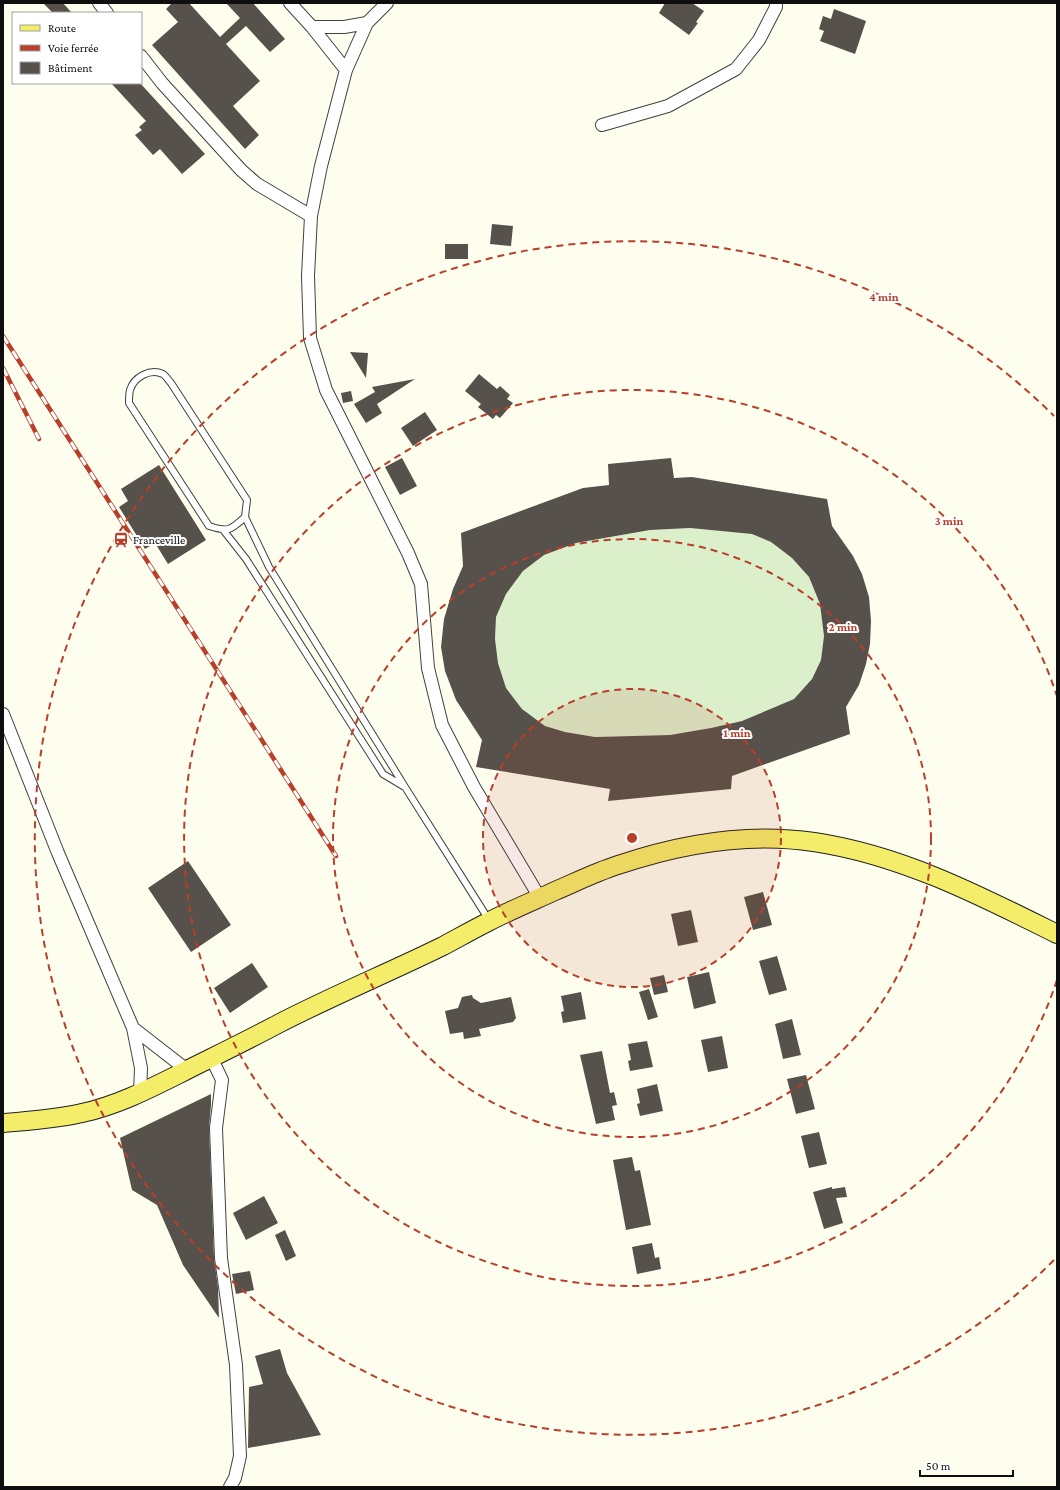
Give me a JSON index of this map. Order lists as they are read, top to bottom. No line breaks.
{"places":{"station":["Franceville"]},"legend":["Route","Voie ferrée","Bâtiment"],"scale_bar":"50 m","rings":["4 min","3 min","2 min","1 min"]}
